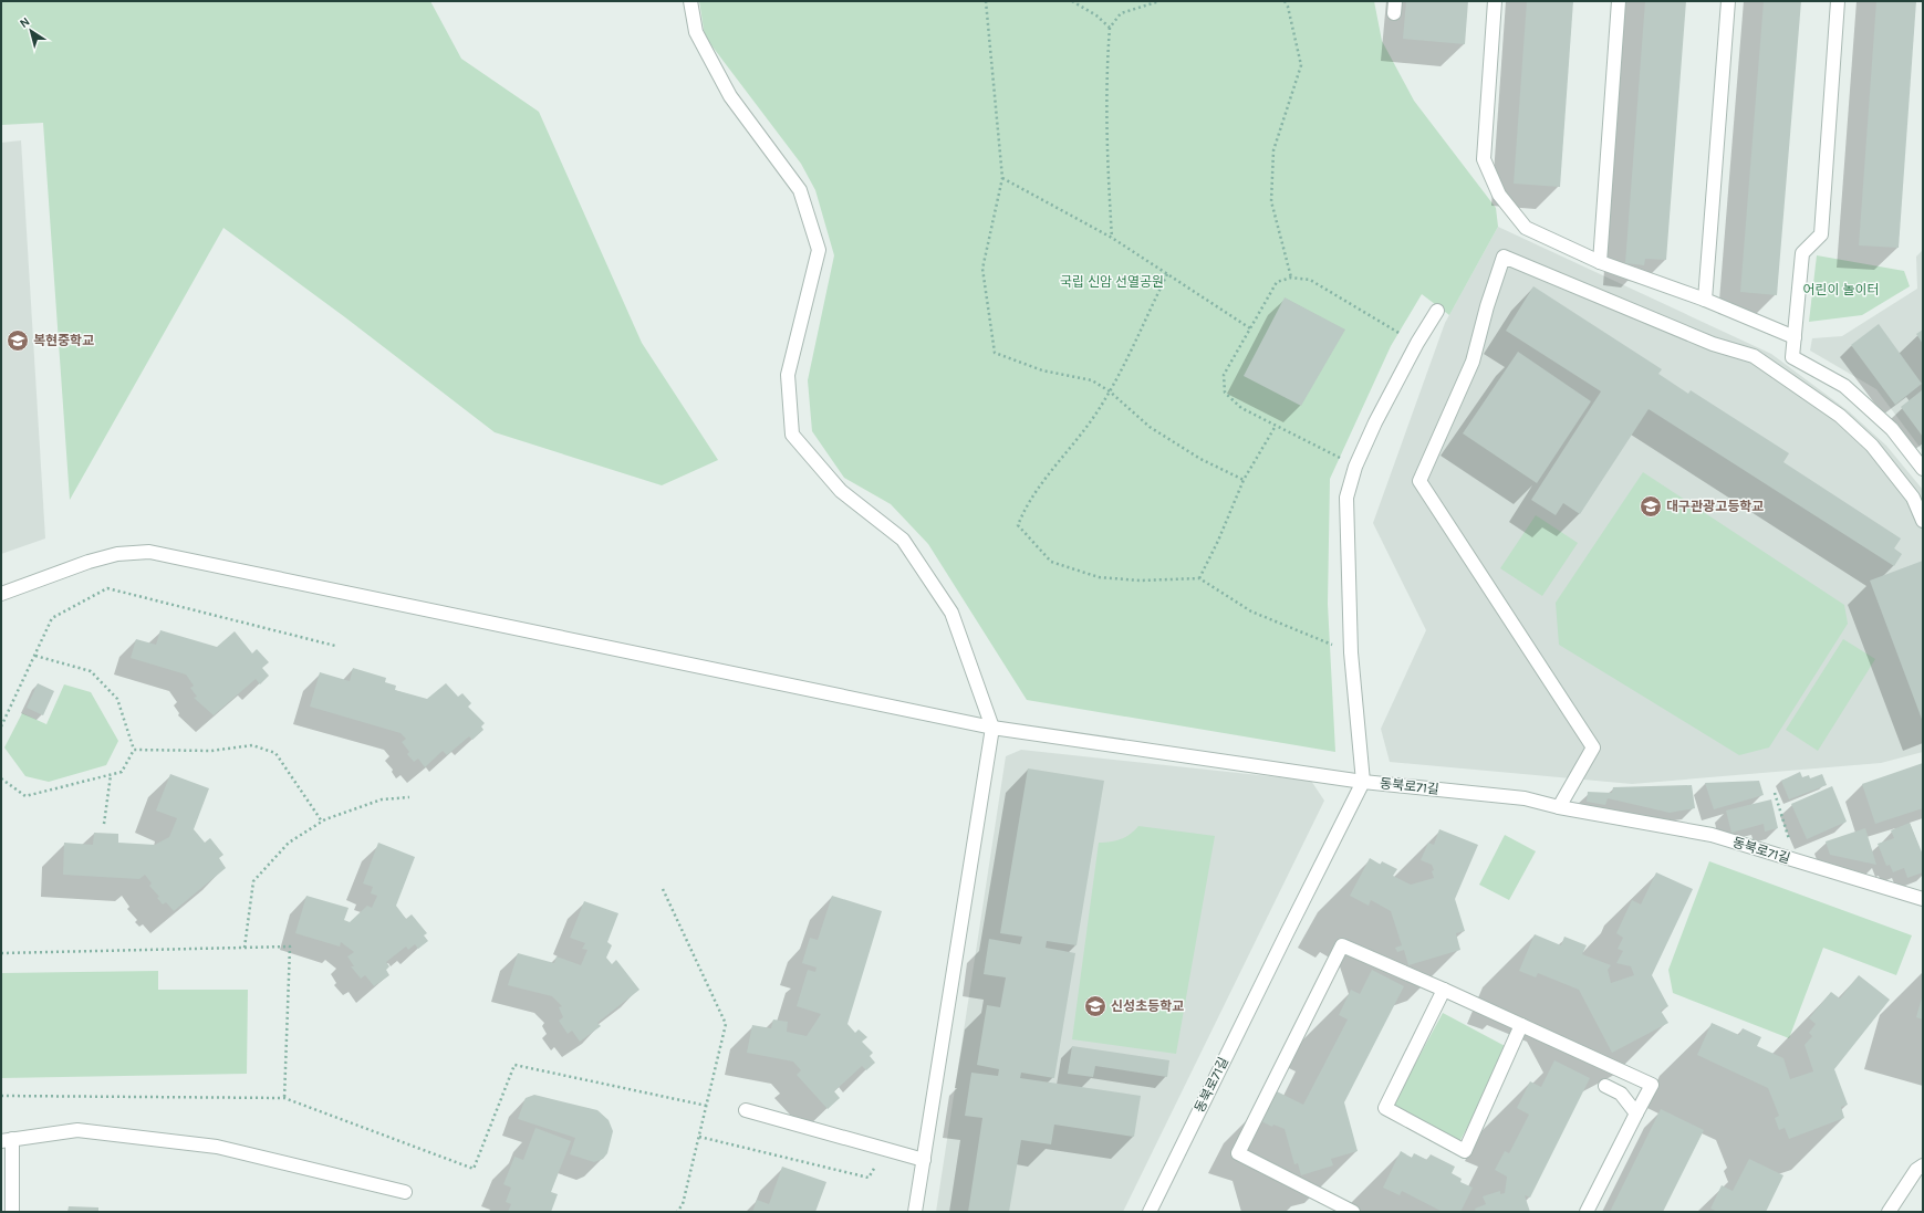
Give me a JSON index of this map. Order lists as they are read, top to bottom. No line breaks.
{"streets":{"street":["동북로71길"]},"parks":["국립 신암 선열공원","어린이 놀이터"],"places":{"school or university":["복현중학교","대구관광고등학교","신성초등학교"]},"north":"top left"}
